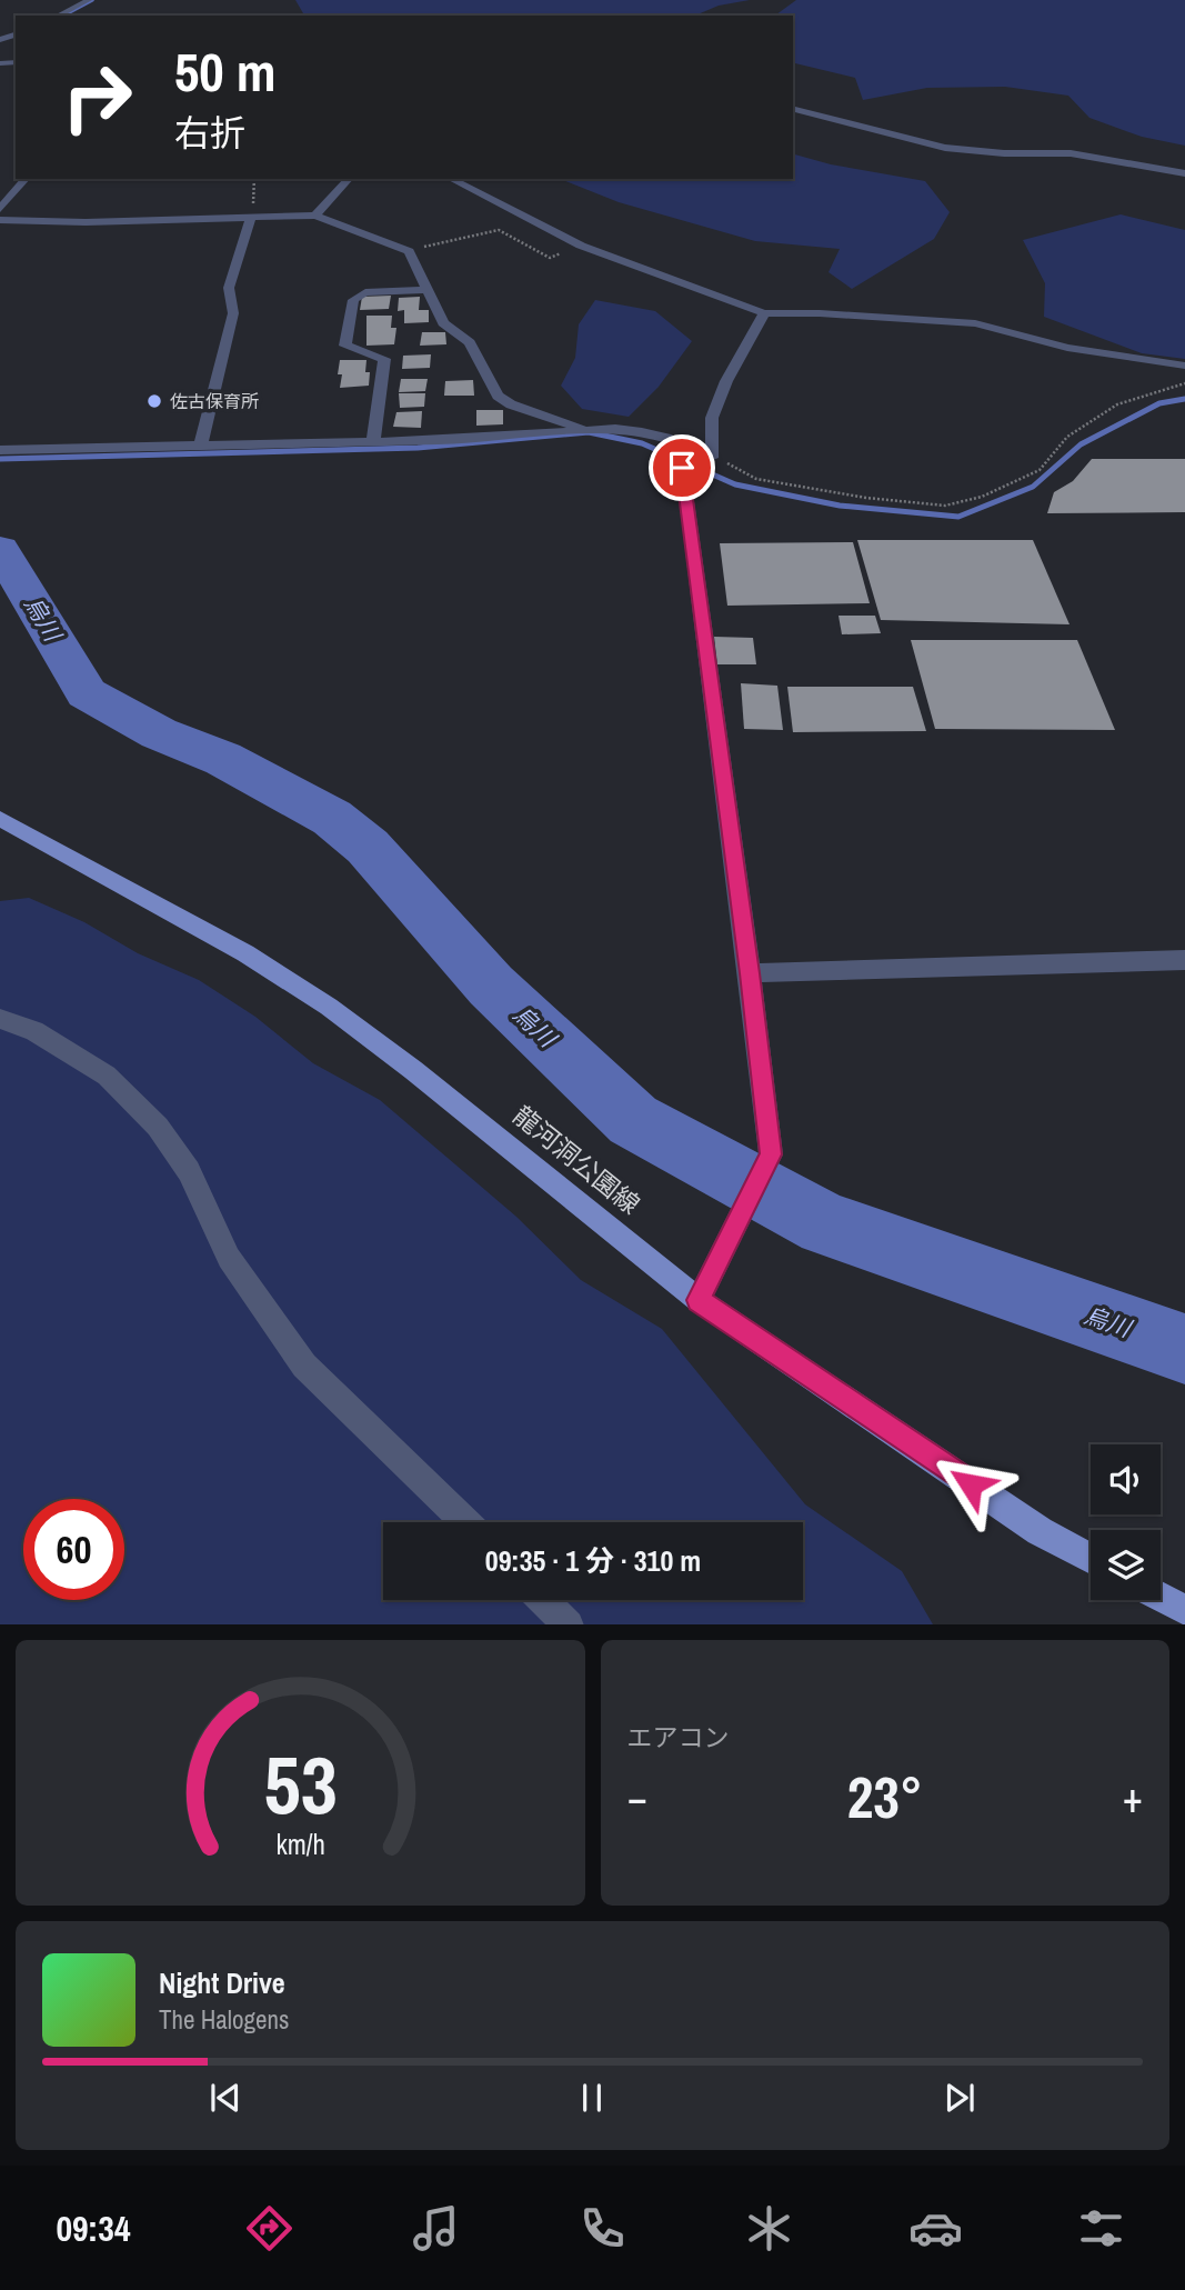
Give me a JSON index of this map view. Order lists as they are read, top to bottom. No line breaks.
{"streets":{"main road":["龍河洞公園線"]},"water":["烏川"],"places":["佐古保育所"],"page":{"turn":["50 m","右折"],"limit":"60","trip":"09:35 · 1 分 · 310 m","tile":"エアコン","heat":["−","23°","+"],"song":["Night Drive","The Halogens"],"tabs":"09:34","gauge":["53","km/h"]}}
